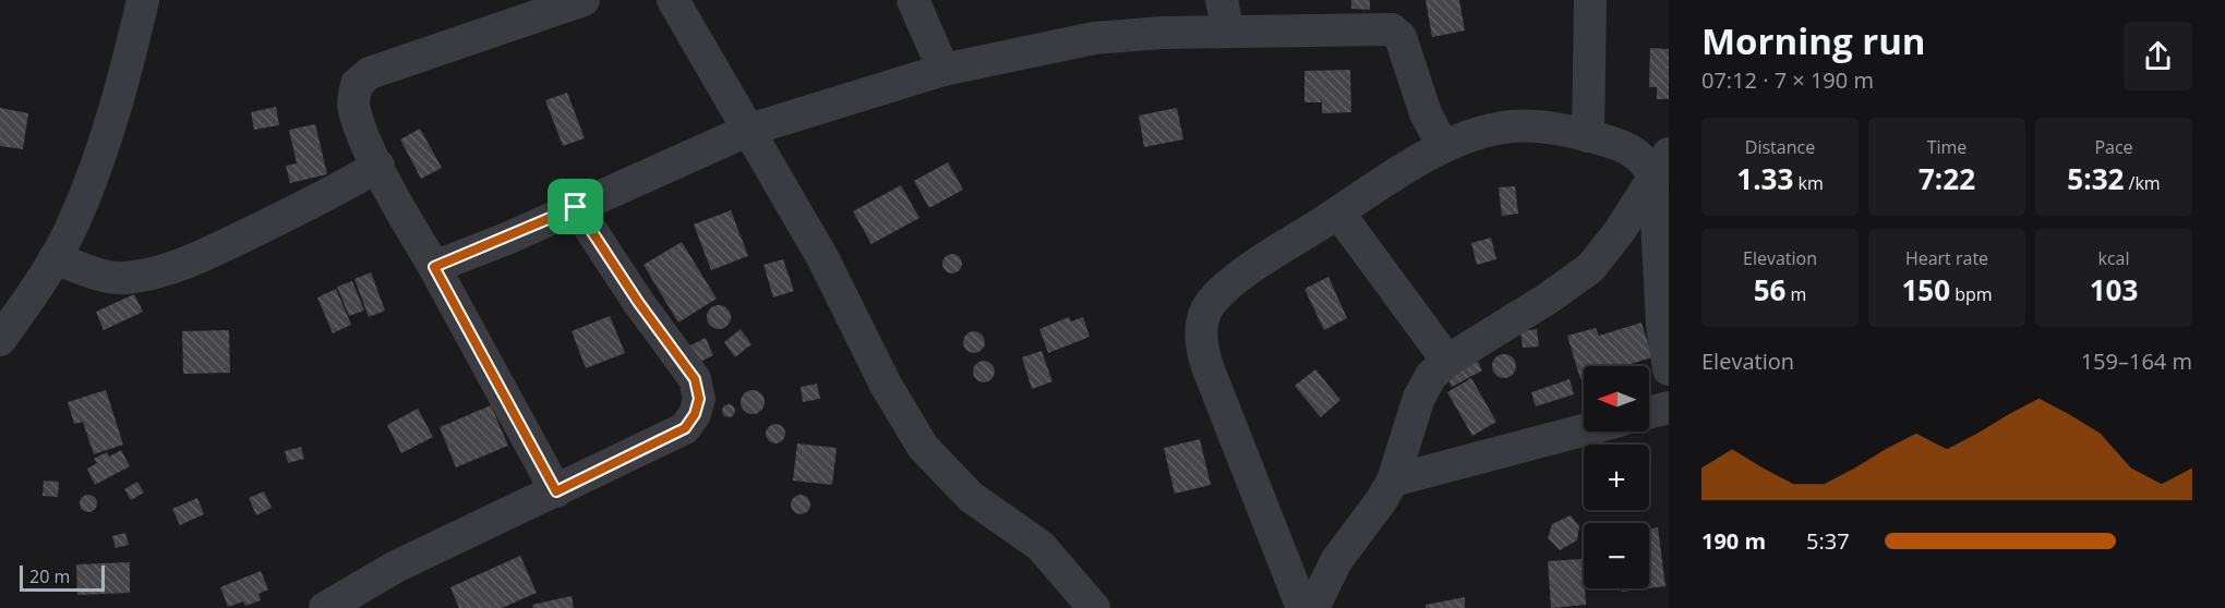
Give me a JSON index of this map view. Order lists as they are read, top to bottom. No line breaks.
{"scale_bar":"20 m","north":"left","page":{"heading":["Morning run","07:12 · 7 × 190 m"],"stats":[["Distance","1.33 km"],["Time","7:22"],["Pace","5:32 /km"],["Elevation","56 m"],["Heart rate","150 bpm"],["kcal","103"]],"chart":["Elevation","159–164 m"],"map_buttons":["+","−"],"list":[{"name":"190 m","note":"5:37"}],"scale":"20 m"}}
